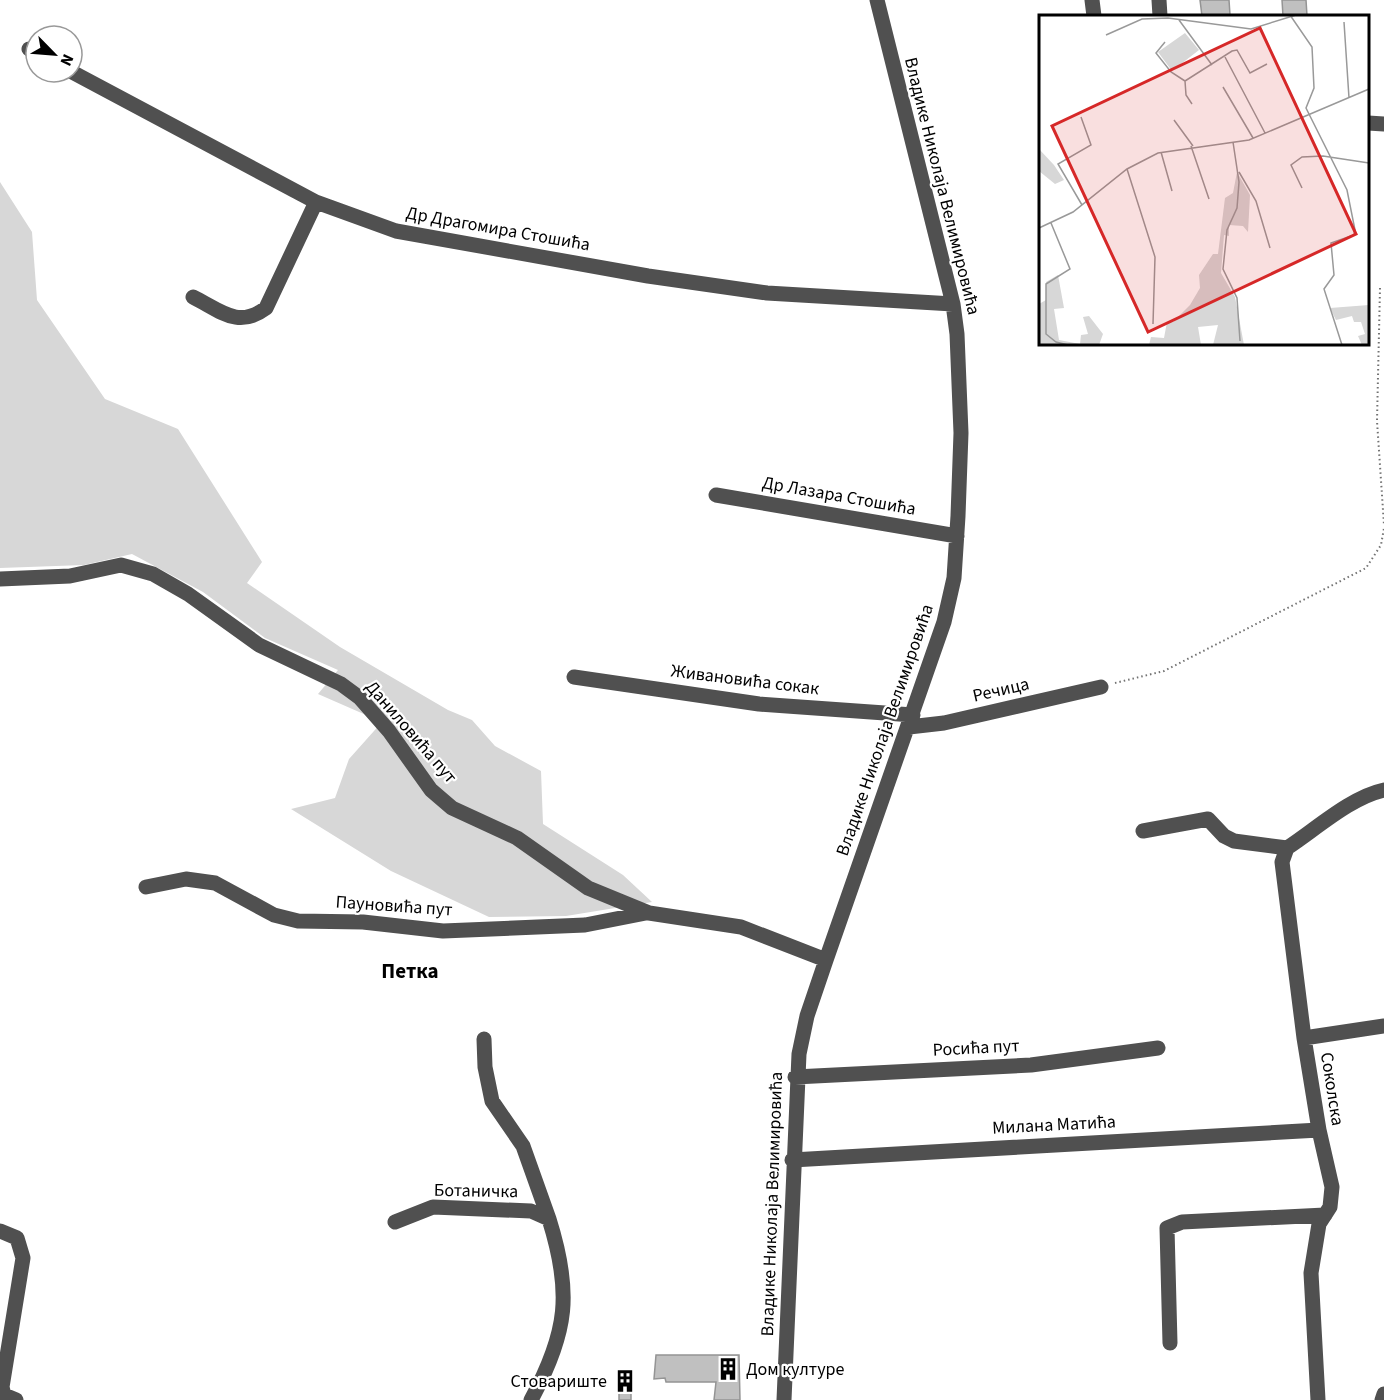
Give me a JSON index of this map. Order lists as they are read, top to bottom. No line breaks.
{"streets":{"street":["Владике Николаја Велимировића","Др Драгомира Стошића","Др Лазара Стошића","Живановића сокак","Речица","Даниловића пут","Пауновића пут","Росића пут","Соколска","Милана Матића","Ботаничка"]},"crossings":[["Владике Николаја Велимировића","Др Драгомира Стошића"],["Владике Николаја Велимировића","Др Лазара Стошића"],["Владике Николаја Велимировића","Живановића сокак"],["Владике Николаја Велимировића","Речица"],["Владике Николаја Велимировића","Даниловића пут"],["Владике Николаја Велимировића","Росића пут"],["Владике Николаја Велимировића","Милана Матића"],["Живановића сокак","Речица"],["Даниловића пут","Пауновића пут"],["Соколска","Милана Матића"]],"districts":["Петка"],"places":{"building":["Дом културе","Стовариште"]},"north":"bottom right"}
